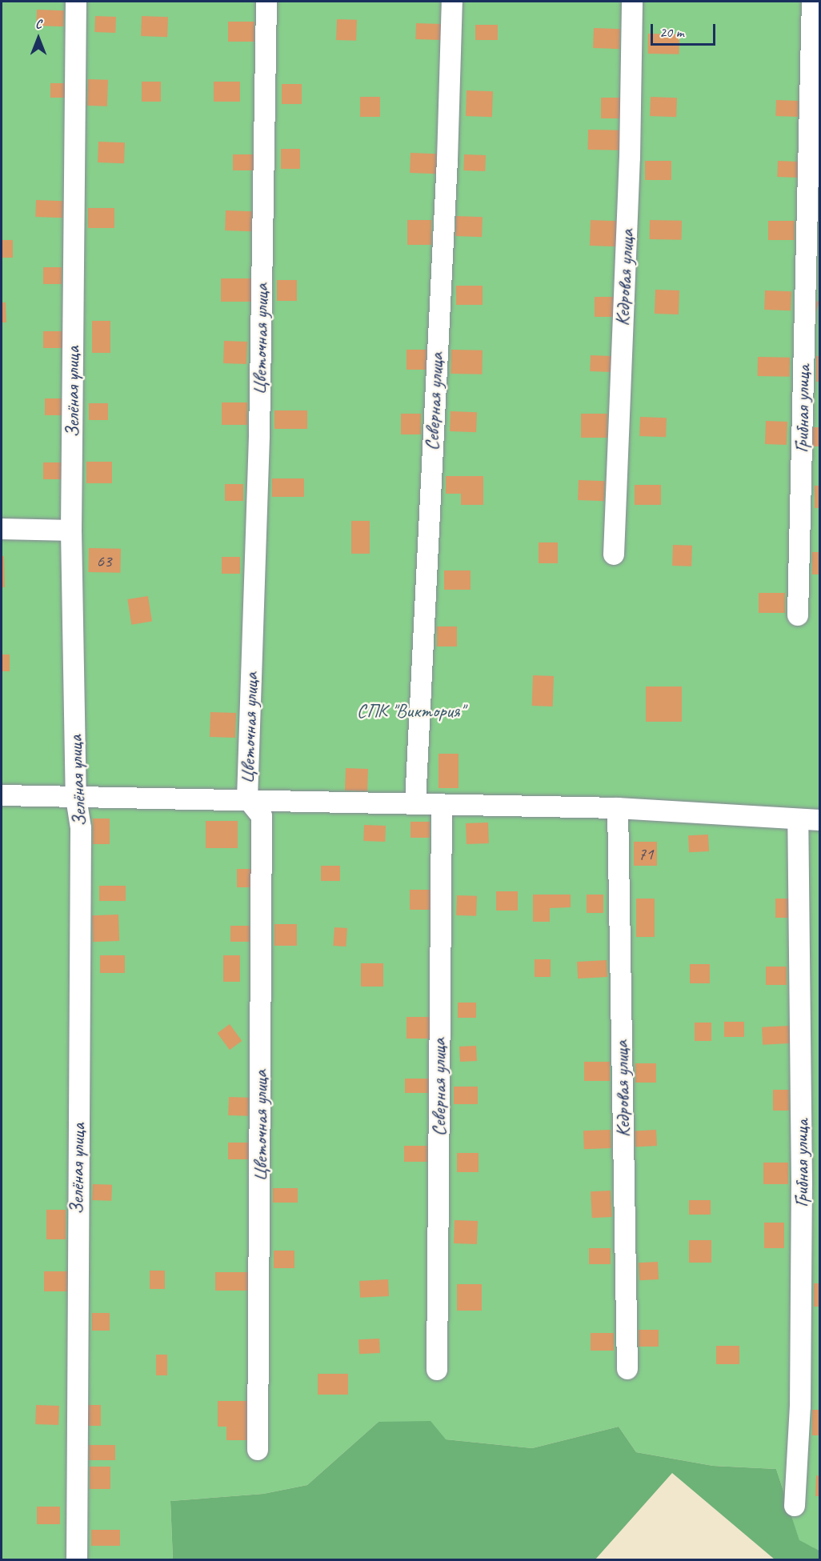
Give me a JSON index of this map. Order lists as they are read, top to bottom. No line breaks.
{"streets":{"street":["Кедровая улица","Цветочная улица","Зелёная улица","Северная улица","Грибная улица"]},"parks":["СПК \"Виктория\""],"house_numbers":["63","71"],"scale_bar":"20 m","north":"top"}
